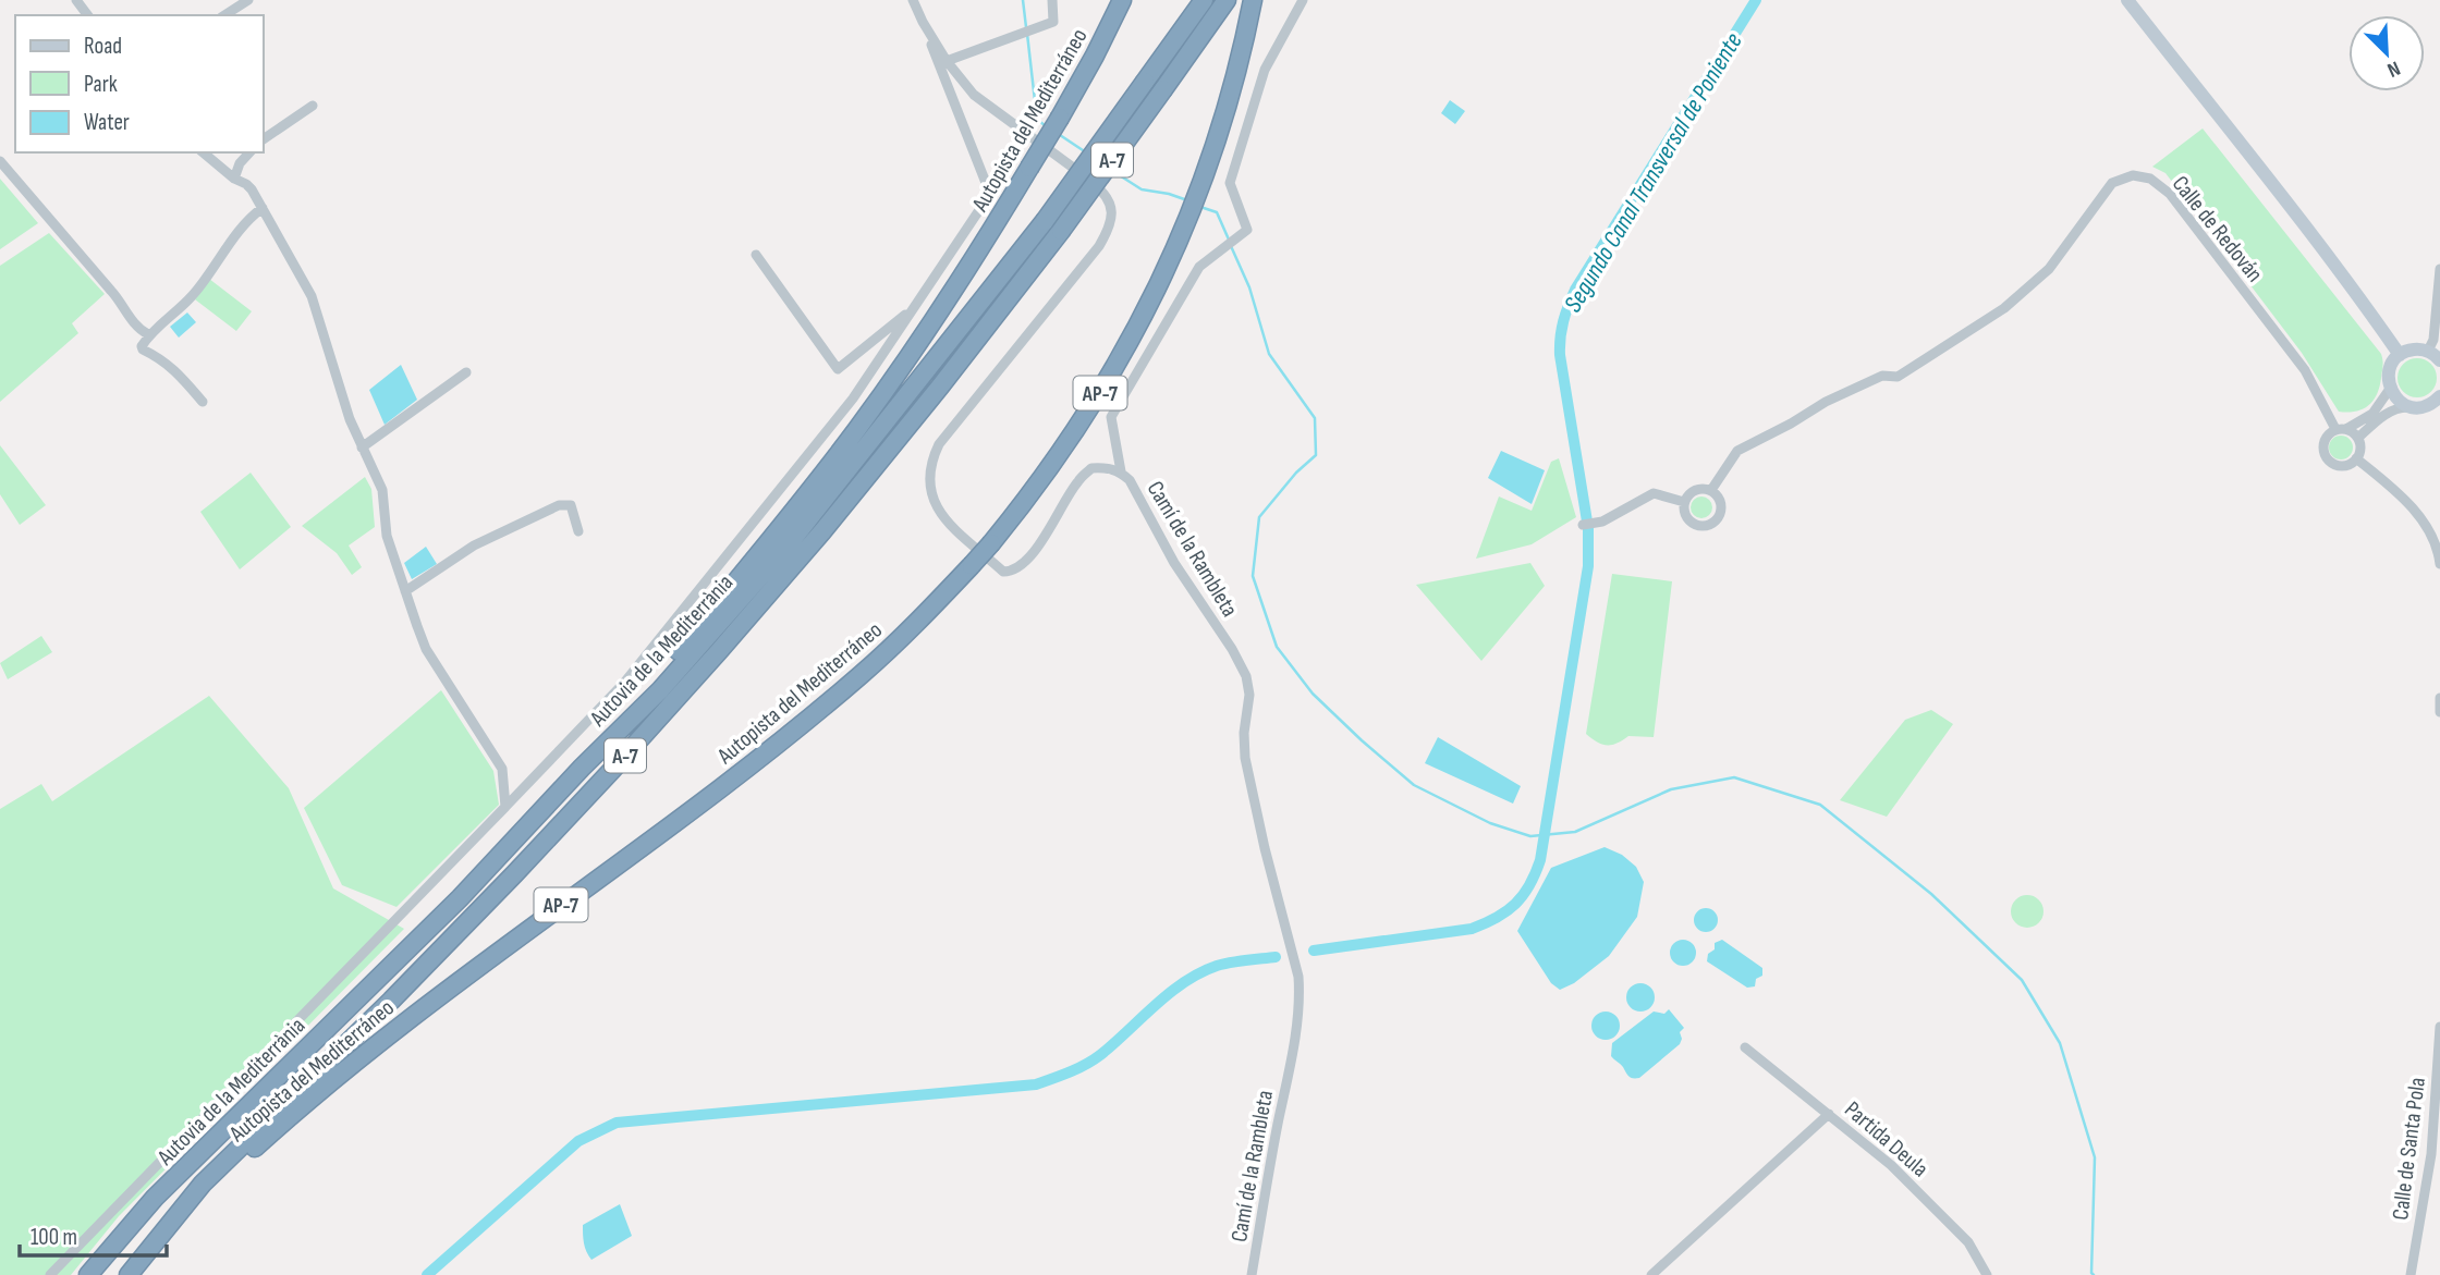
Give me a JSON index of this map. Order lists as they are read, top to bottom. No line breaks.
{"streets":{"highway":["Autopista del Mediterráneo","A-7","AP-7","Autovia de la Mediterrània"],"street":["Calle de Redován","Camí de la Rambleta","Partida Deula","Calle de Santa Pola"]},"crossings":[["Autopista del Mediterráneo","Autovia de la Mediterrània"]],"water":["Segundo Canal Transversal de Poniente"],"legend":["Road","Park","Water"],"scale_bar":"100 m","north":"bottom right"}
